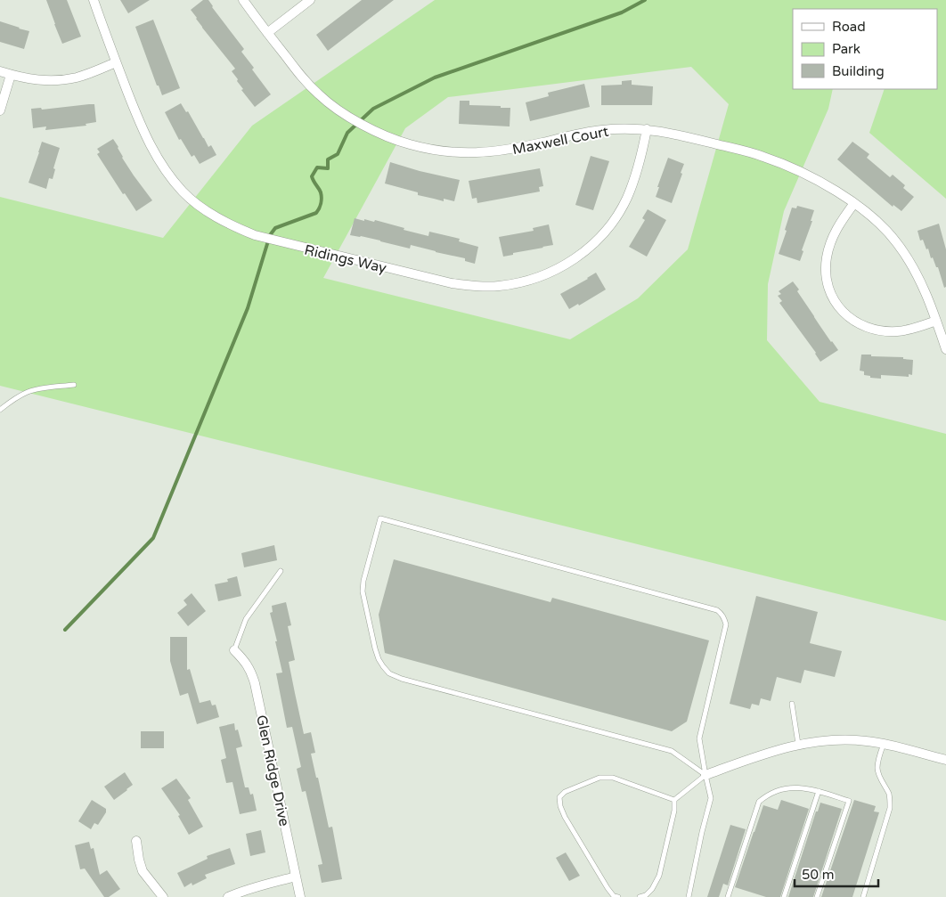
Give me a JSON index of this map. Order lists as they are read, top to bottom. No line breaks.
{"streets":{"street":["Maxwell Court","Ridings Way","Glen Ridge Drive"]},"crossings":[["Maxwell Court","Ridings Way"]],"legend":["Road","Park","Building"],"scale_bar":"50 m"}
